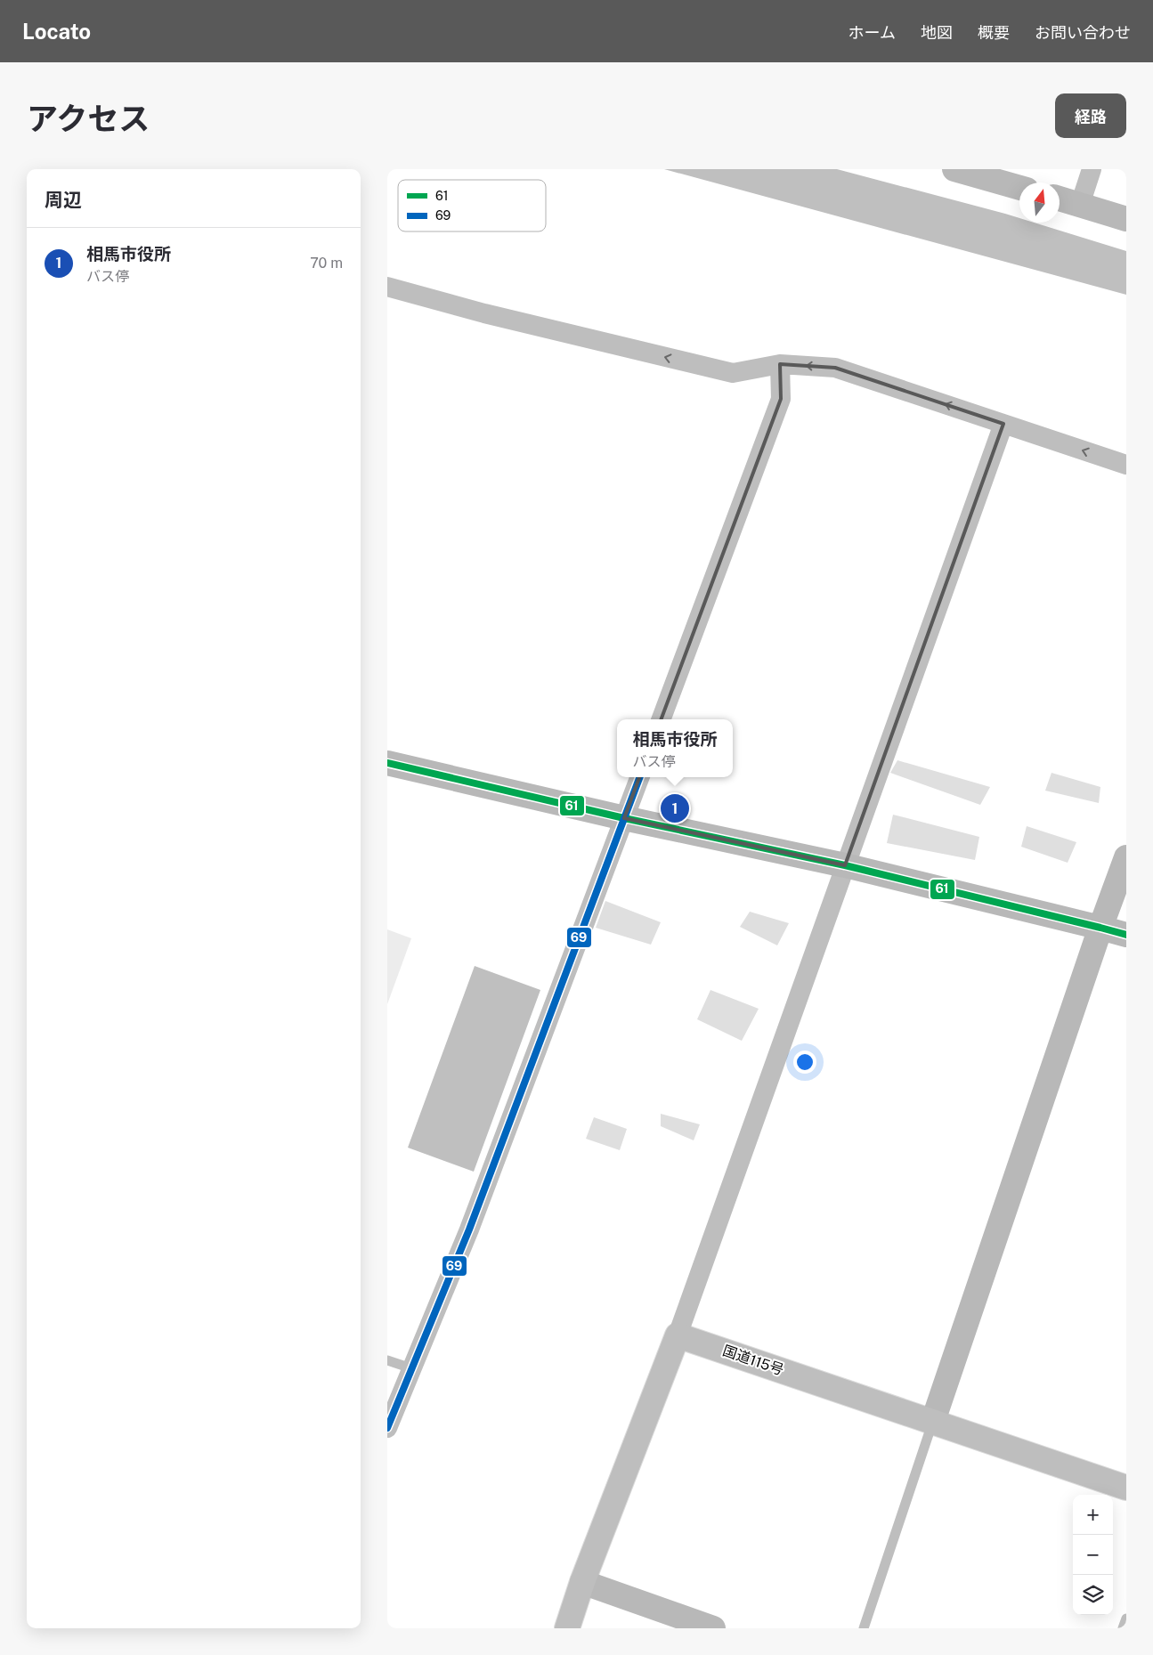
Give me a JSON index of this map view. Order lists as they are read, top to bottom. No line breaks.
{"streets":{"highway":["国道115号"]},"lines":["transit line 61","transit line 69"],"legend":["61","69"],"north":"top","page":{"header":"Locato","nav":["ホーム","地図","概要","お問い合わせ"],"title":"アクセス","buttons":"経路","heading":"周辺","list":[{"mark":"1","name":"相馬市役所","note":"バス停","value":"70 m"}],"popup":["相馬市役所","バス停"],"pins":"1","map_buttons":["+","−"]}}
